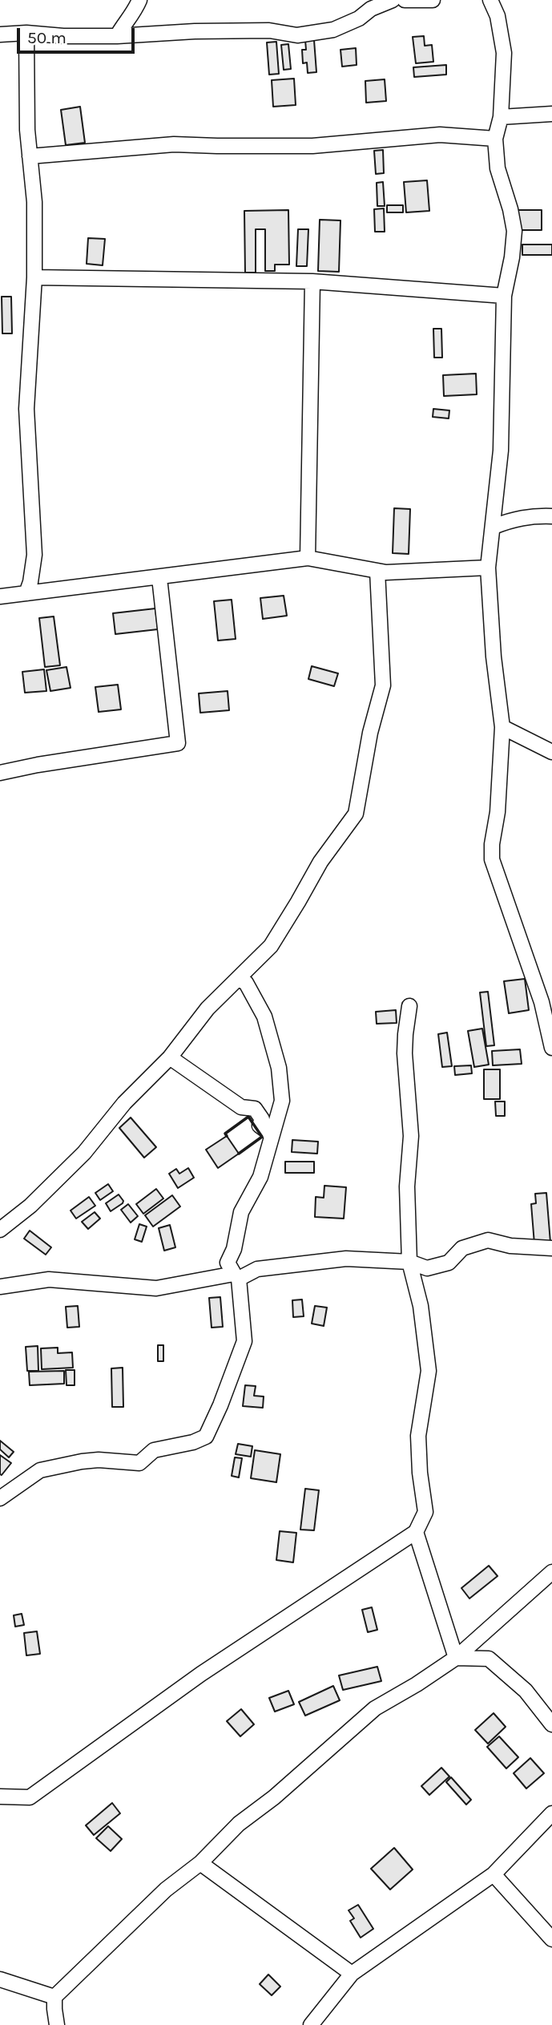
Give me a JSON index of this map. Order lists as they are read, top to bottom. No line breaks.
{"scale_bar":"50 m"}
